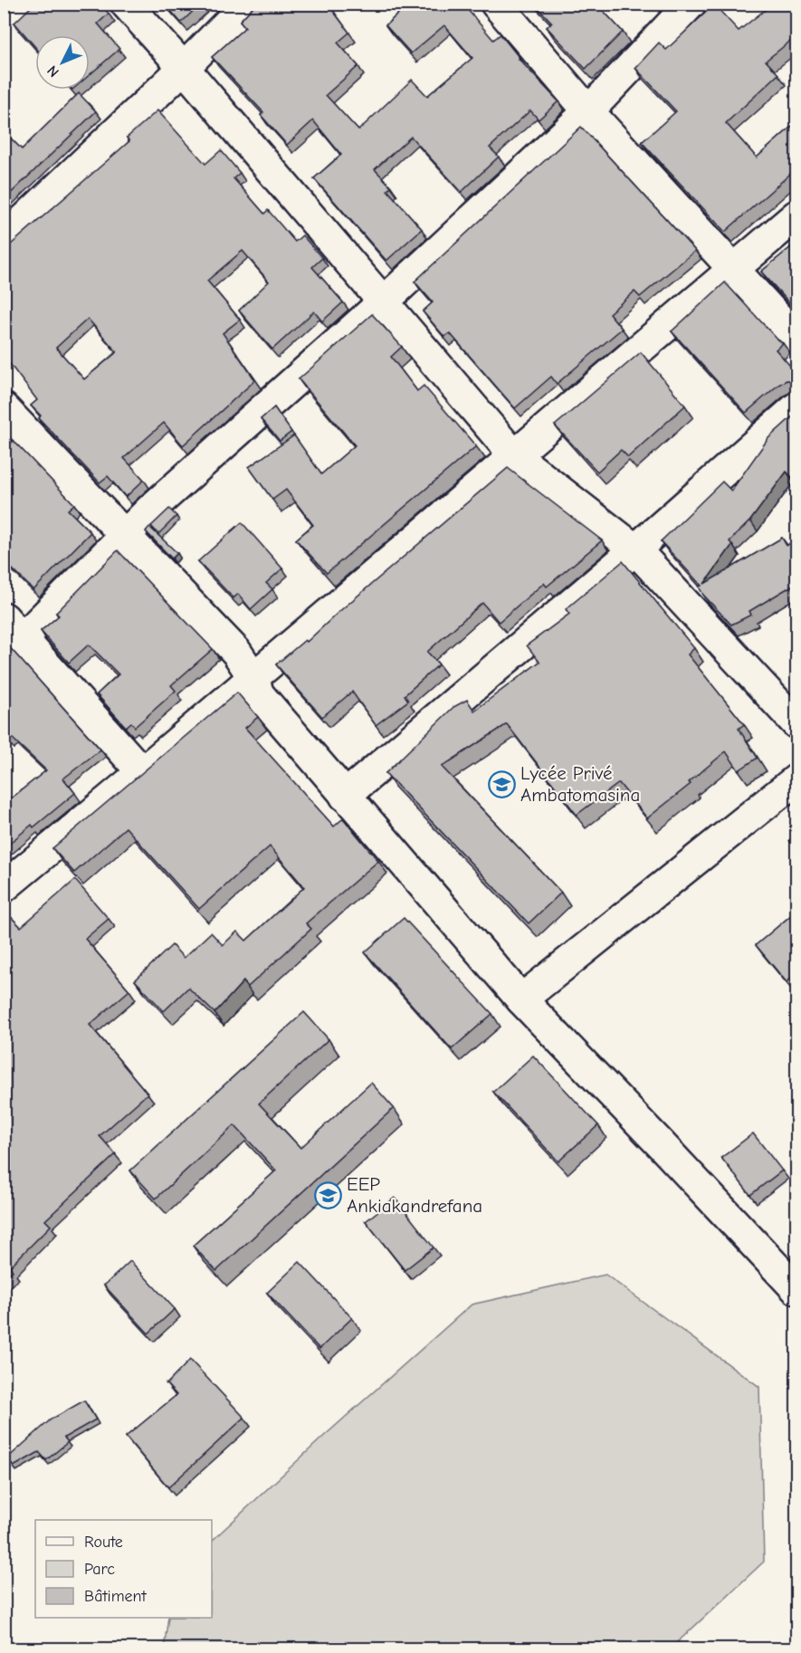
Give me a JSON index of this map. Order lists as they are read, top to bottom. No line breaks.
{"places":{"school or university":["Lycée Privé Ambatomasina","EEP Ankiakandrefana"]},"legend":["Route","Parc","Bâtiment"],"north":"bottom left"}
